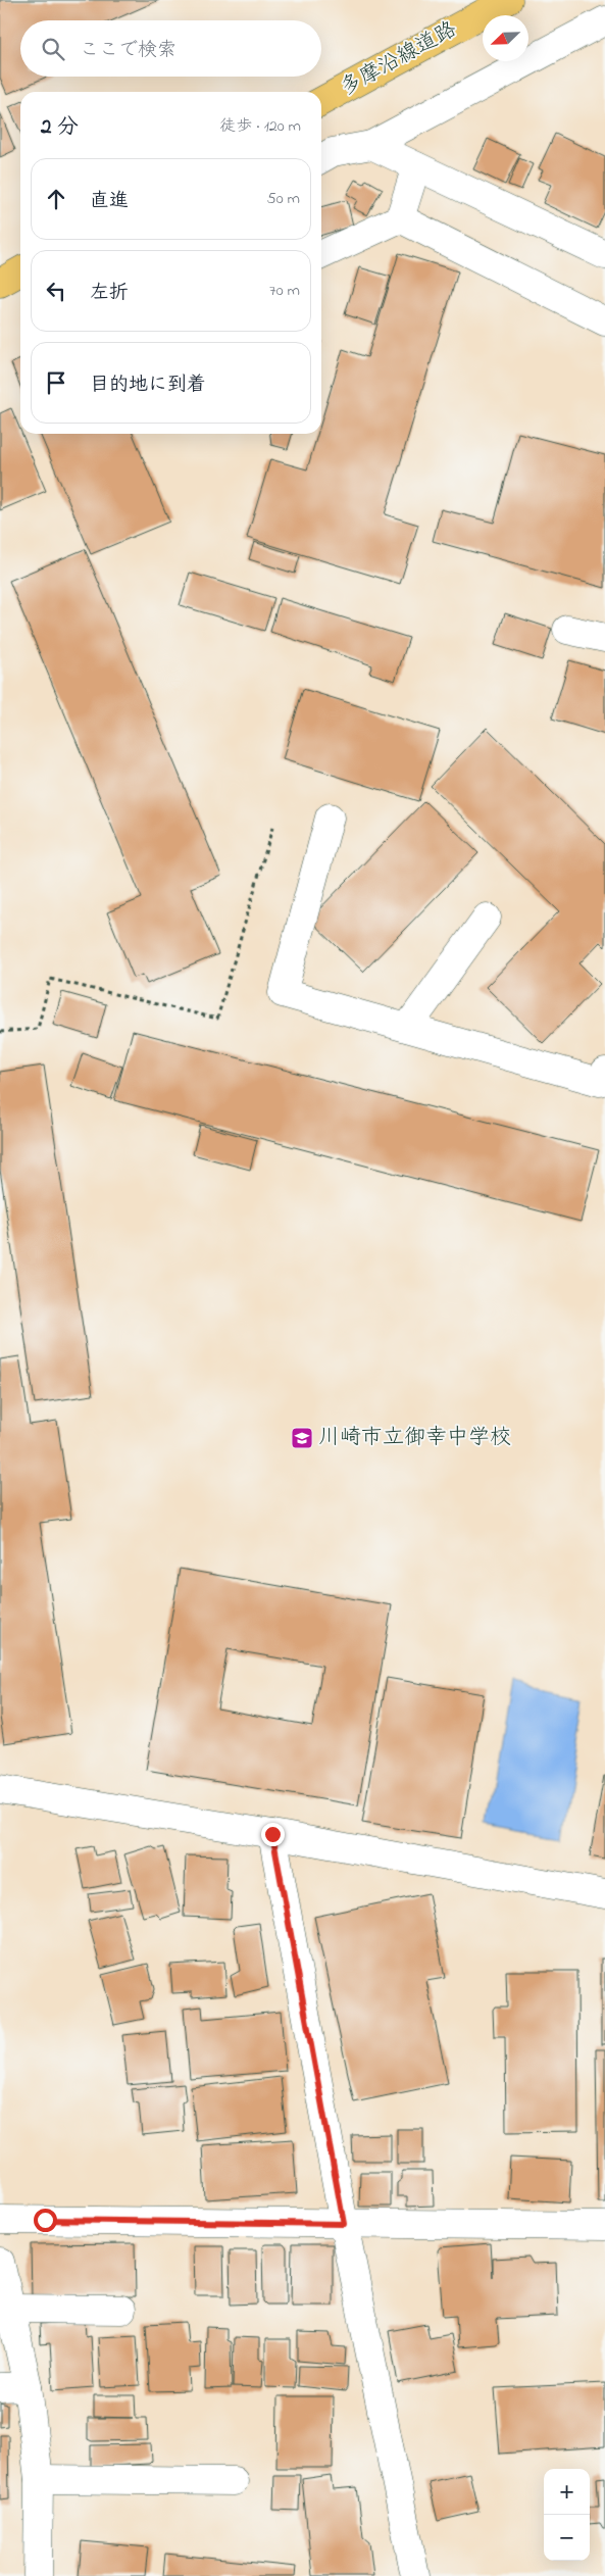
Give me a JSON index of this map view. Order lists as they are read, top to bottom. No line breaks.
{"streets":{"main road":["多摩沿線道路"]},"places":{"school or university":["川崎市立御幸中学校"]},"north":"bottom left","page":{"search":"ここで検索","heading":["2 分","徒歩 · 120 m"],"list":[["直進","50 m"],["左折","70 m"],"目的地に到着"],"map_buttons":["+","−"]}}
